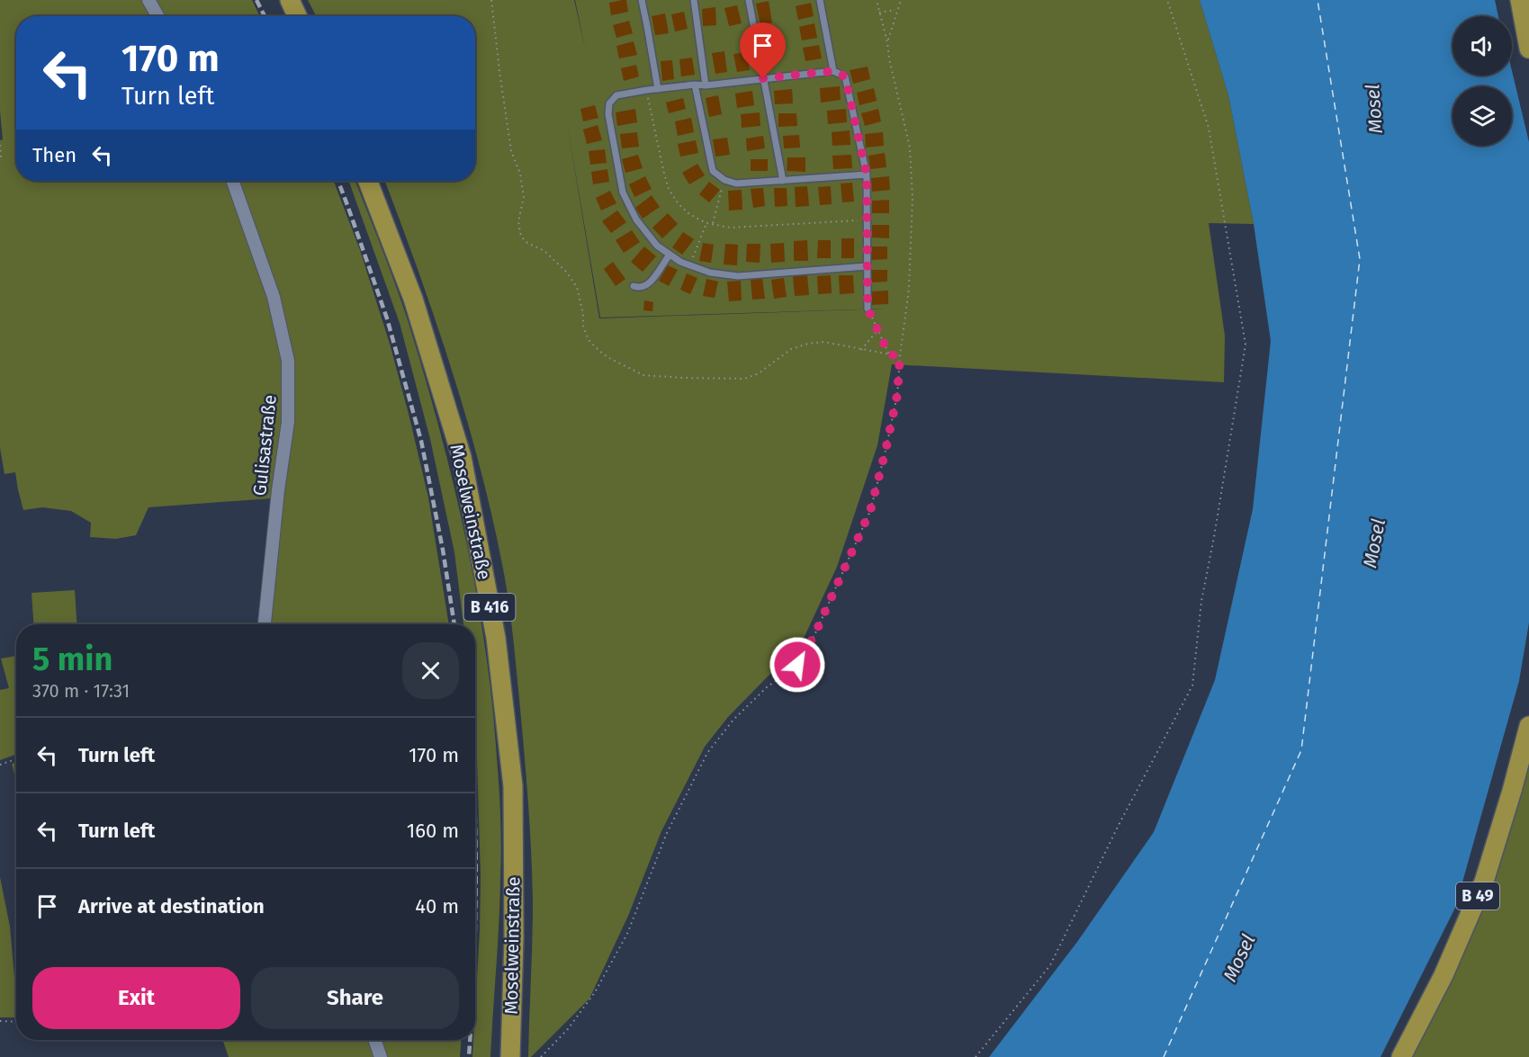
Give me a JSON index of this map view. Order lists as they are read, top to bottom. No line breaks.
{"streets":{"main road":["Moselweinstraße","B 416","B 49"],"street":["Gulisastraße"]},"water":["Mosel"],"page":{"turn":["170 m","Turn left"],"then":"Then","heading":["5 min","370 m · 17:31"],"list":[{"name":"Turn left","value":"170 m"},{"name":"Turn left","value":"160 m"},{"name":"Arrive at destination","value":"40 m"}],"buttons":["Exit","Share"]}}
